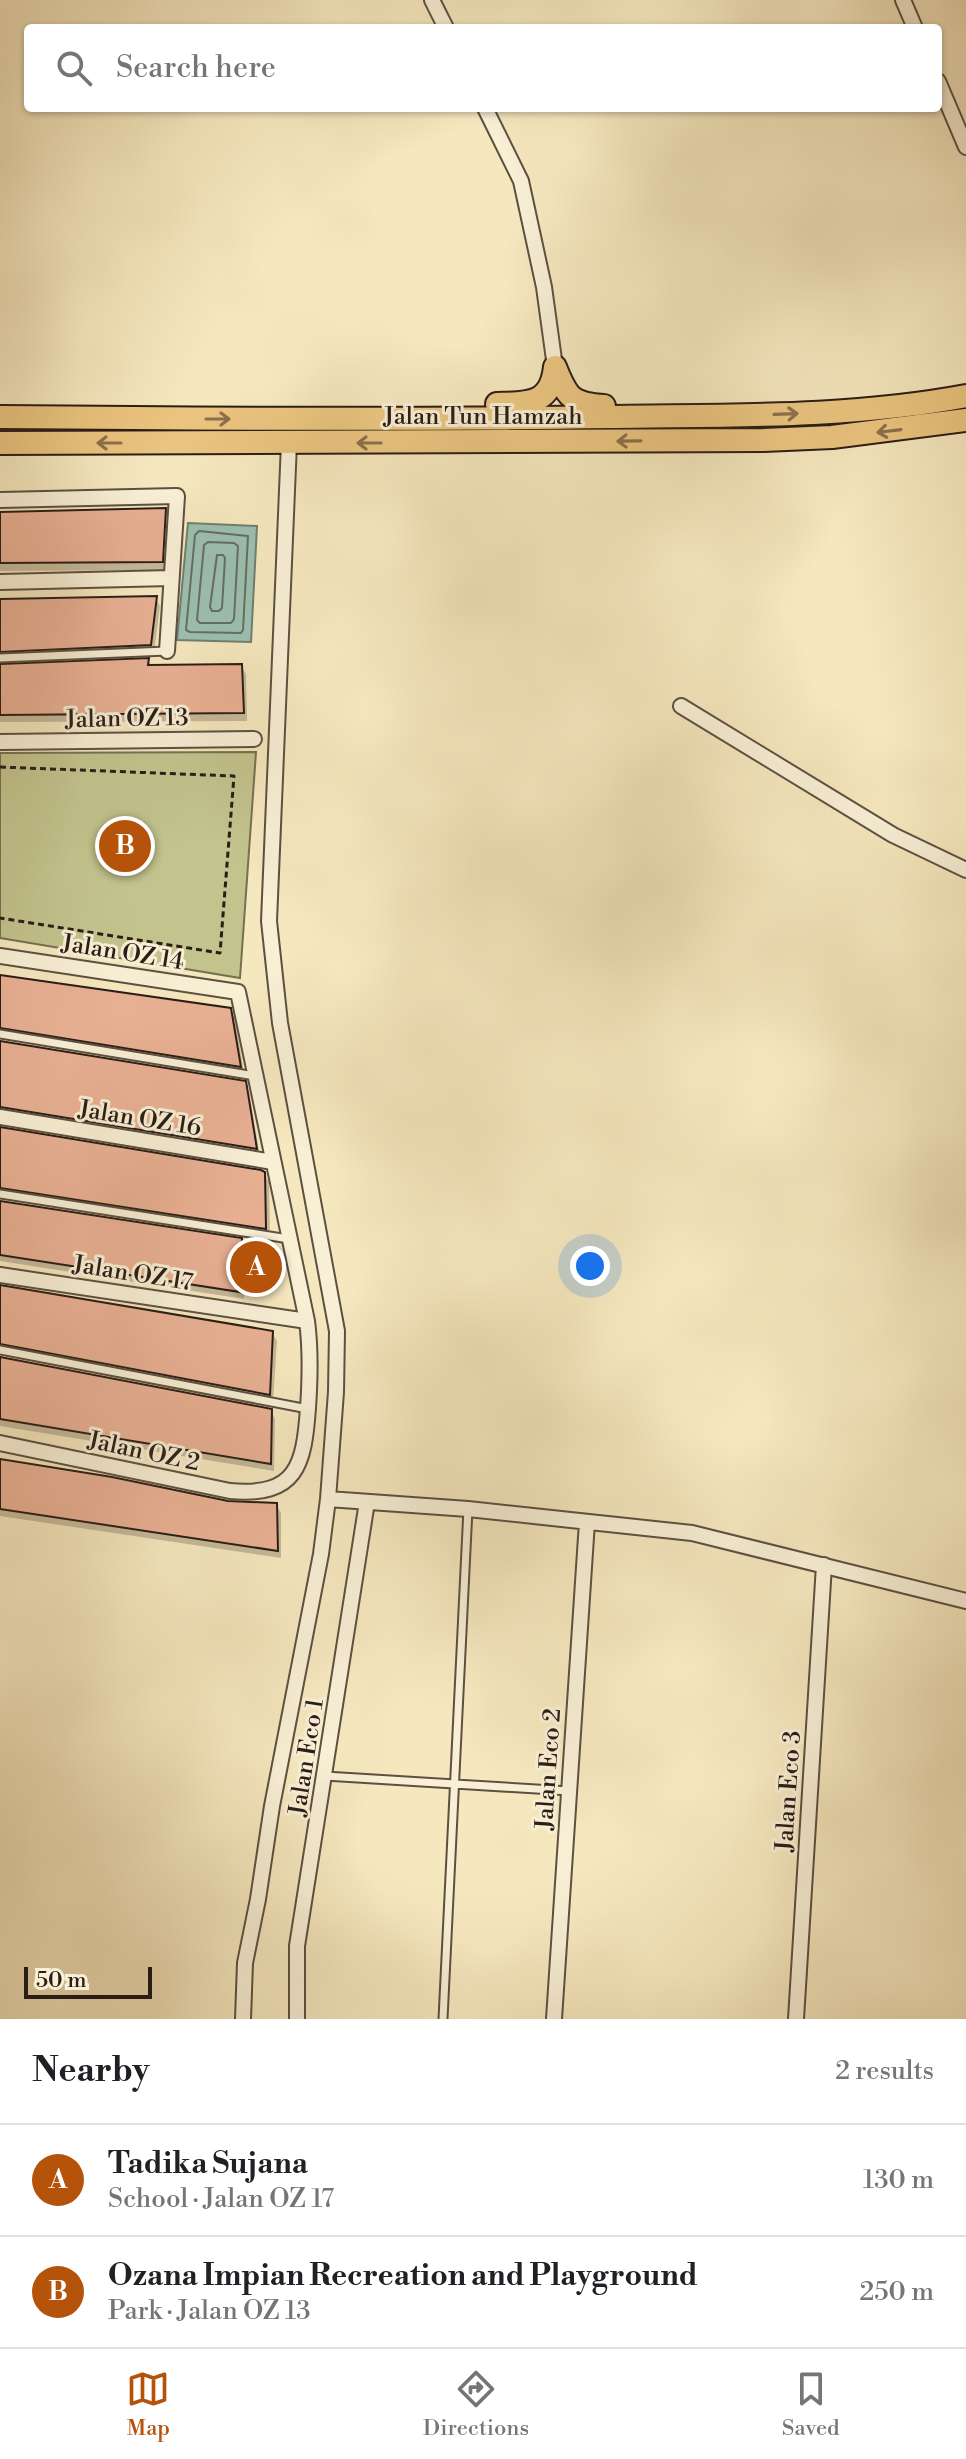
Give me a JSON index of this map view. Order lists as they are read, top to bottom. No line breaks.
{"streets":{"main road":["Jalan Tun Hamzah"],"street":["Jalan OZ 13","Jalan OZ 14","Jalan OZ 16","Jalan OZ 17","Jalan OZ 2","Jalan Eco 1","Jalan Eco 2","Jalan Eco 3"]},"scale_bar":"50 m","page":{"search":"Search here","pins":["B","A"],"scale":"50 m","heading":["Nearby","2 results"],"list":[{"mark":"A","name":"Tadika Sujana","note":"School · Jalan OZ 17","value":"130 m"},{"mark":"B","name":"Ozana Impian Recreation and Playground","note":"Park · Jalan OZ 13","value":"250 m"}],"nav":["Map","Directions","Saved"]}}
